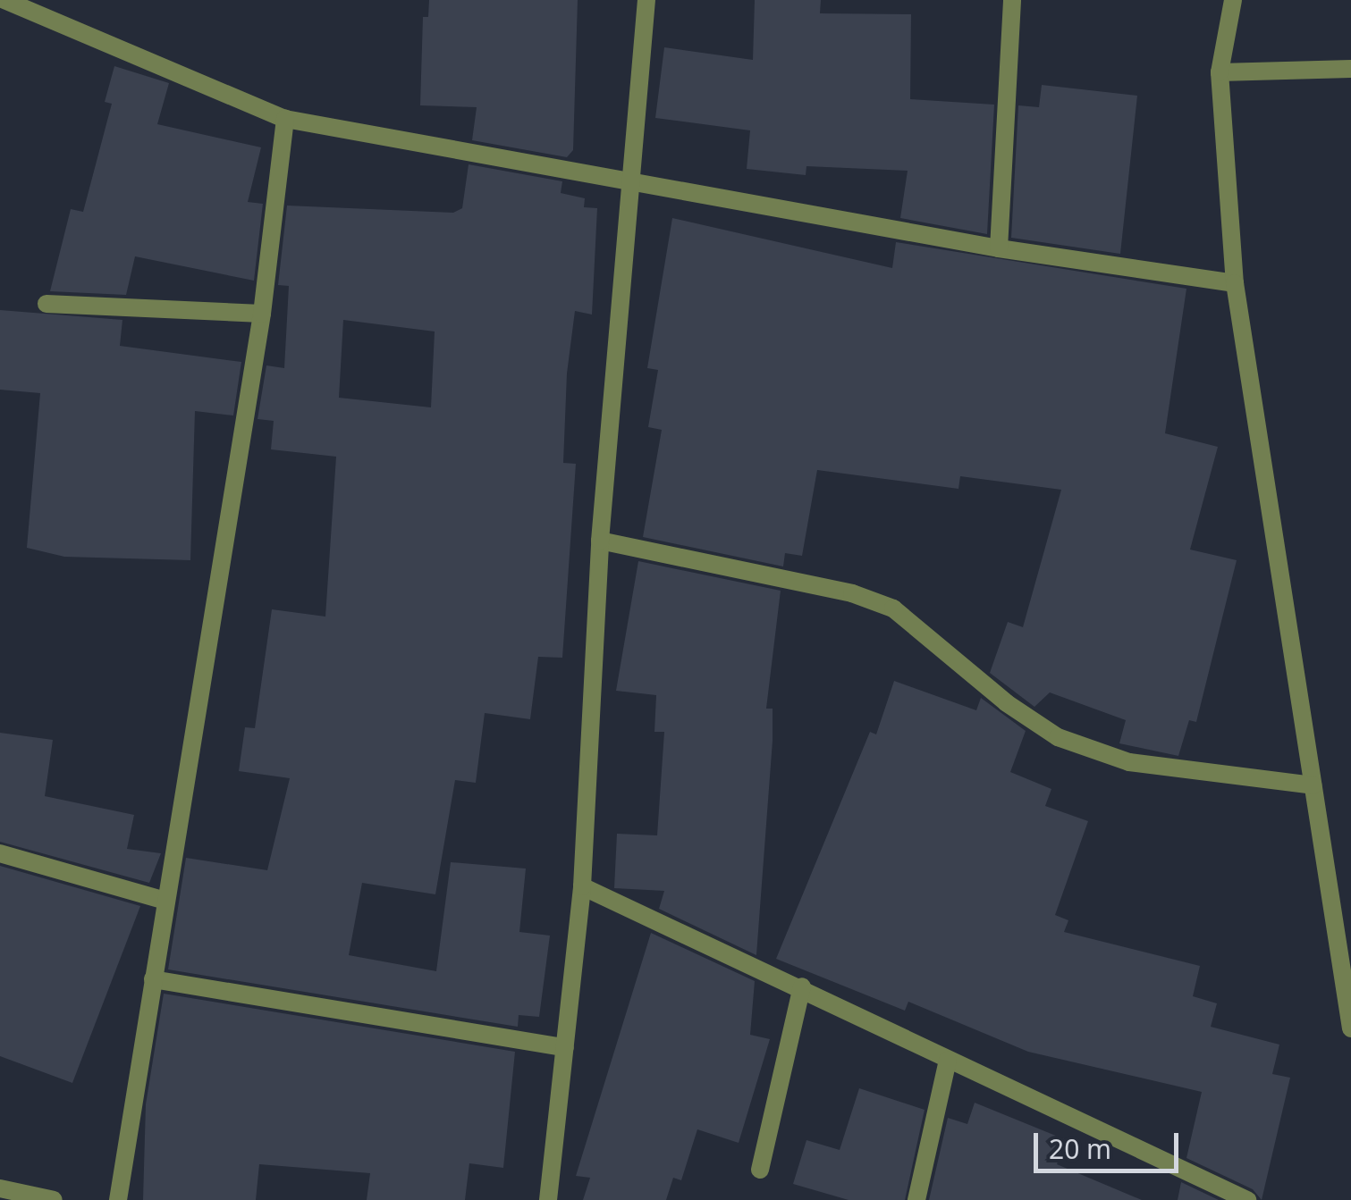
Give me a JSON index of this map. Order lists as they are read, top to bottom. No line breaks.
{"scale_bar":"20 m"}
